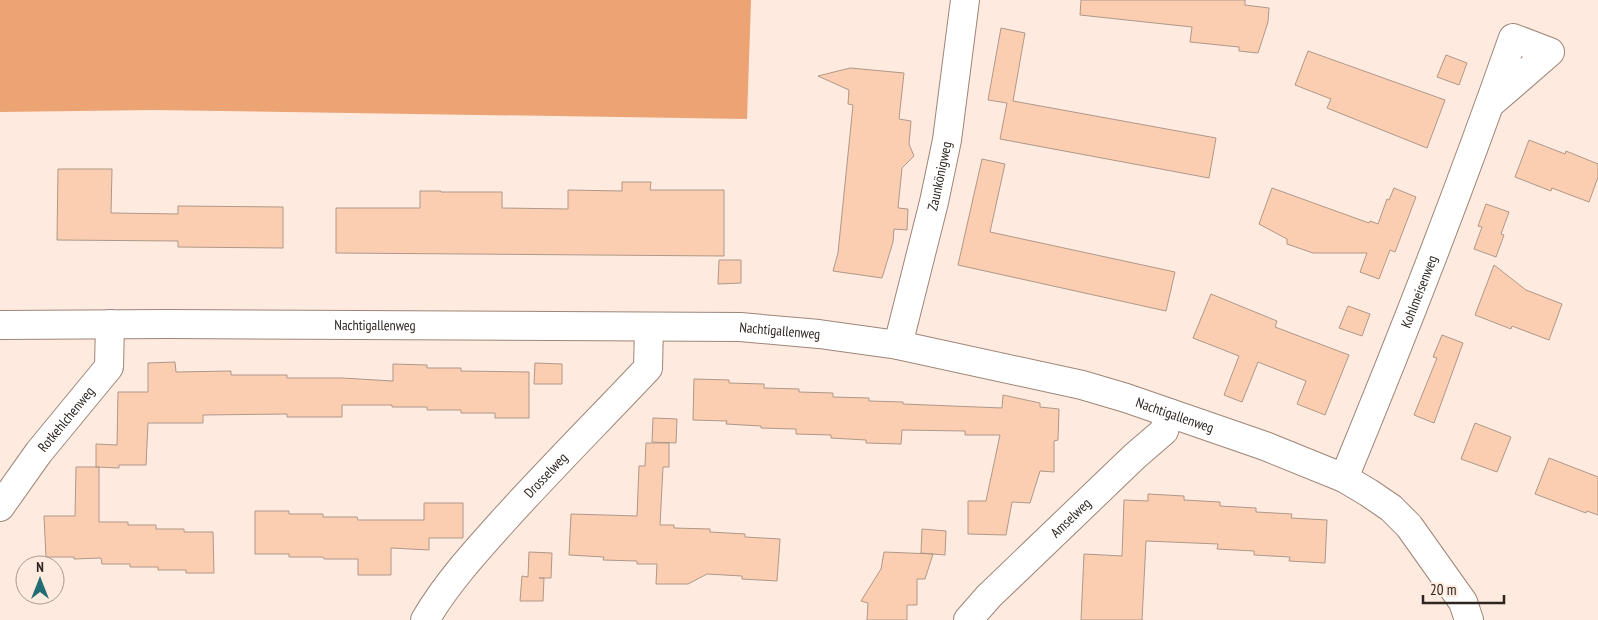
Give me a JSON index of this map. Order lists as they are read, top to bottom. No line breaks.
{"streets":{"street":["Zaunkönigweg","Kohlmeisenweg","Nachtigallenweg","Rotkehlchenweg","Drosselweg","Amselweg"]},"crossings":[["Zaunkönigweg","Nachtigallenweg"],["Kohlmeisenweg","Nachtigallenweg"],["Nachtigallenweg","Rotkehlchenweg"],["Nachtigallenweg","Drosselweg"],["Nachtigallenweg","Amselweg"]],"scale_bar":"20 m","north":"top"}
